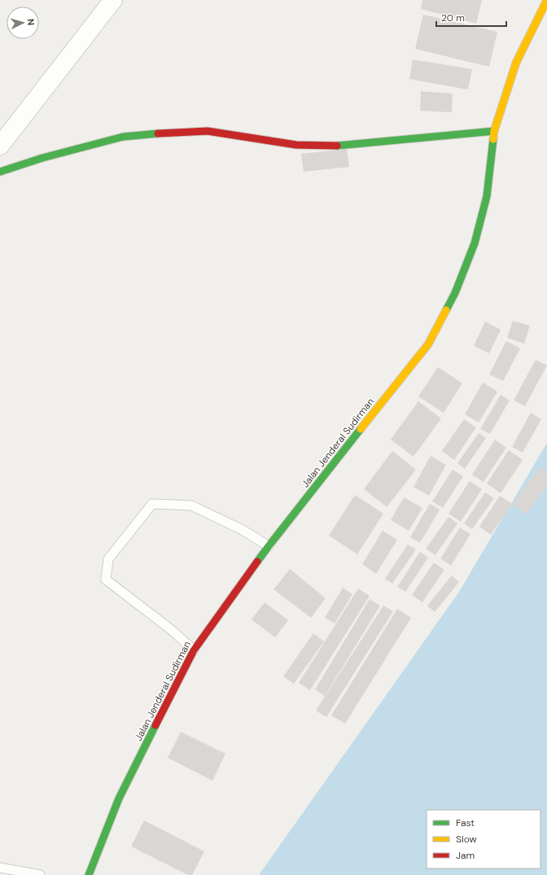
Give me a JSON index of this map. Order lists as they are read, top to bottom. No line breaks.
{"streets":{"main road":["Jalan Jenderal Sudirman"]},"legend":["Fast","Slow","Jam"],"scale_bar":"20 m","north":"right"}
